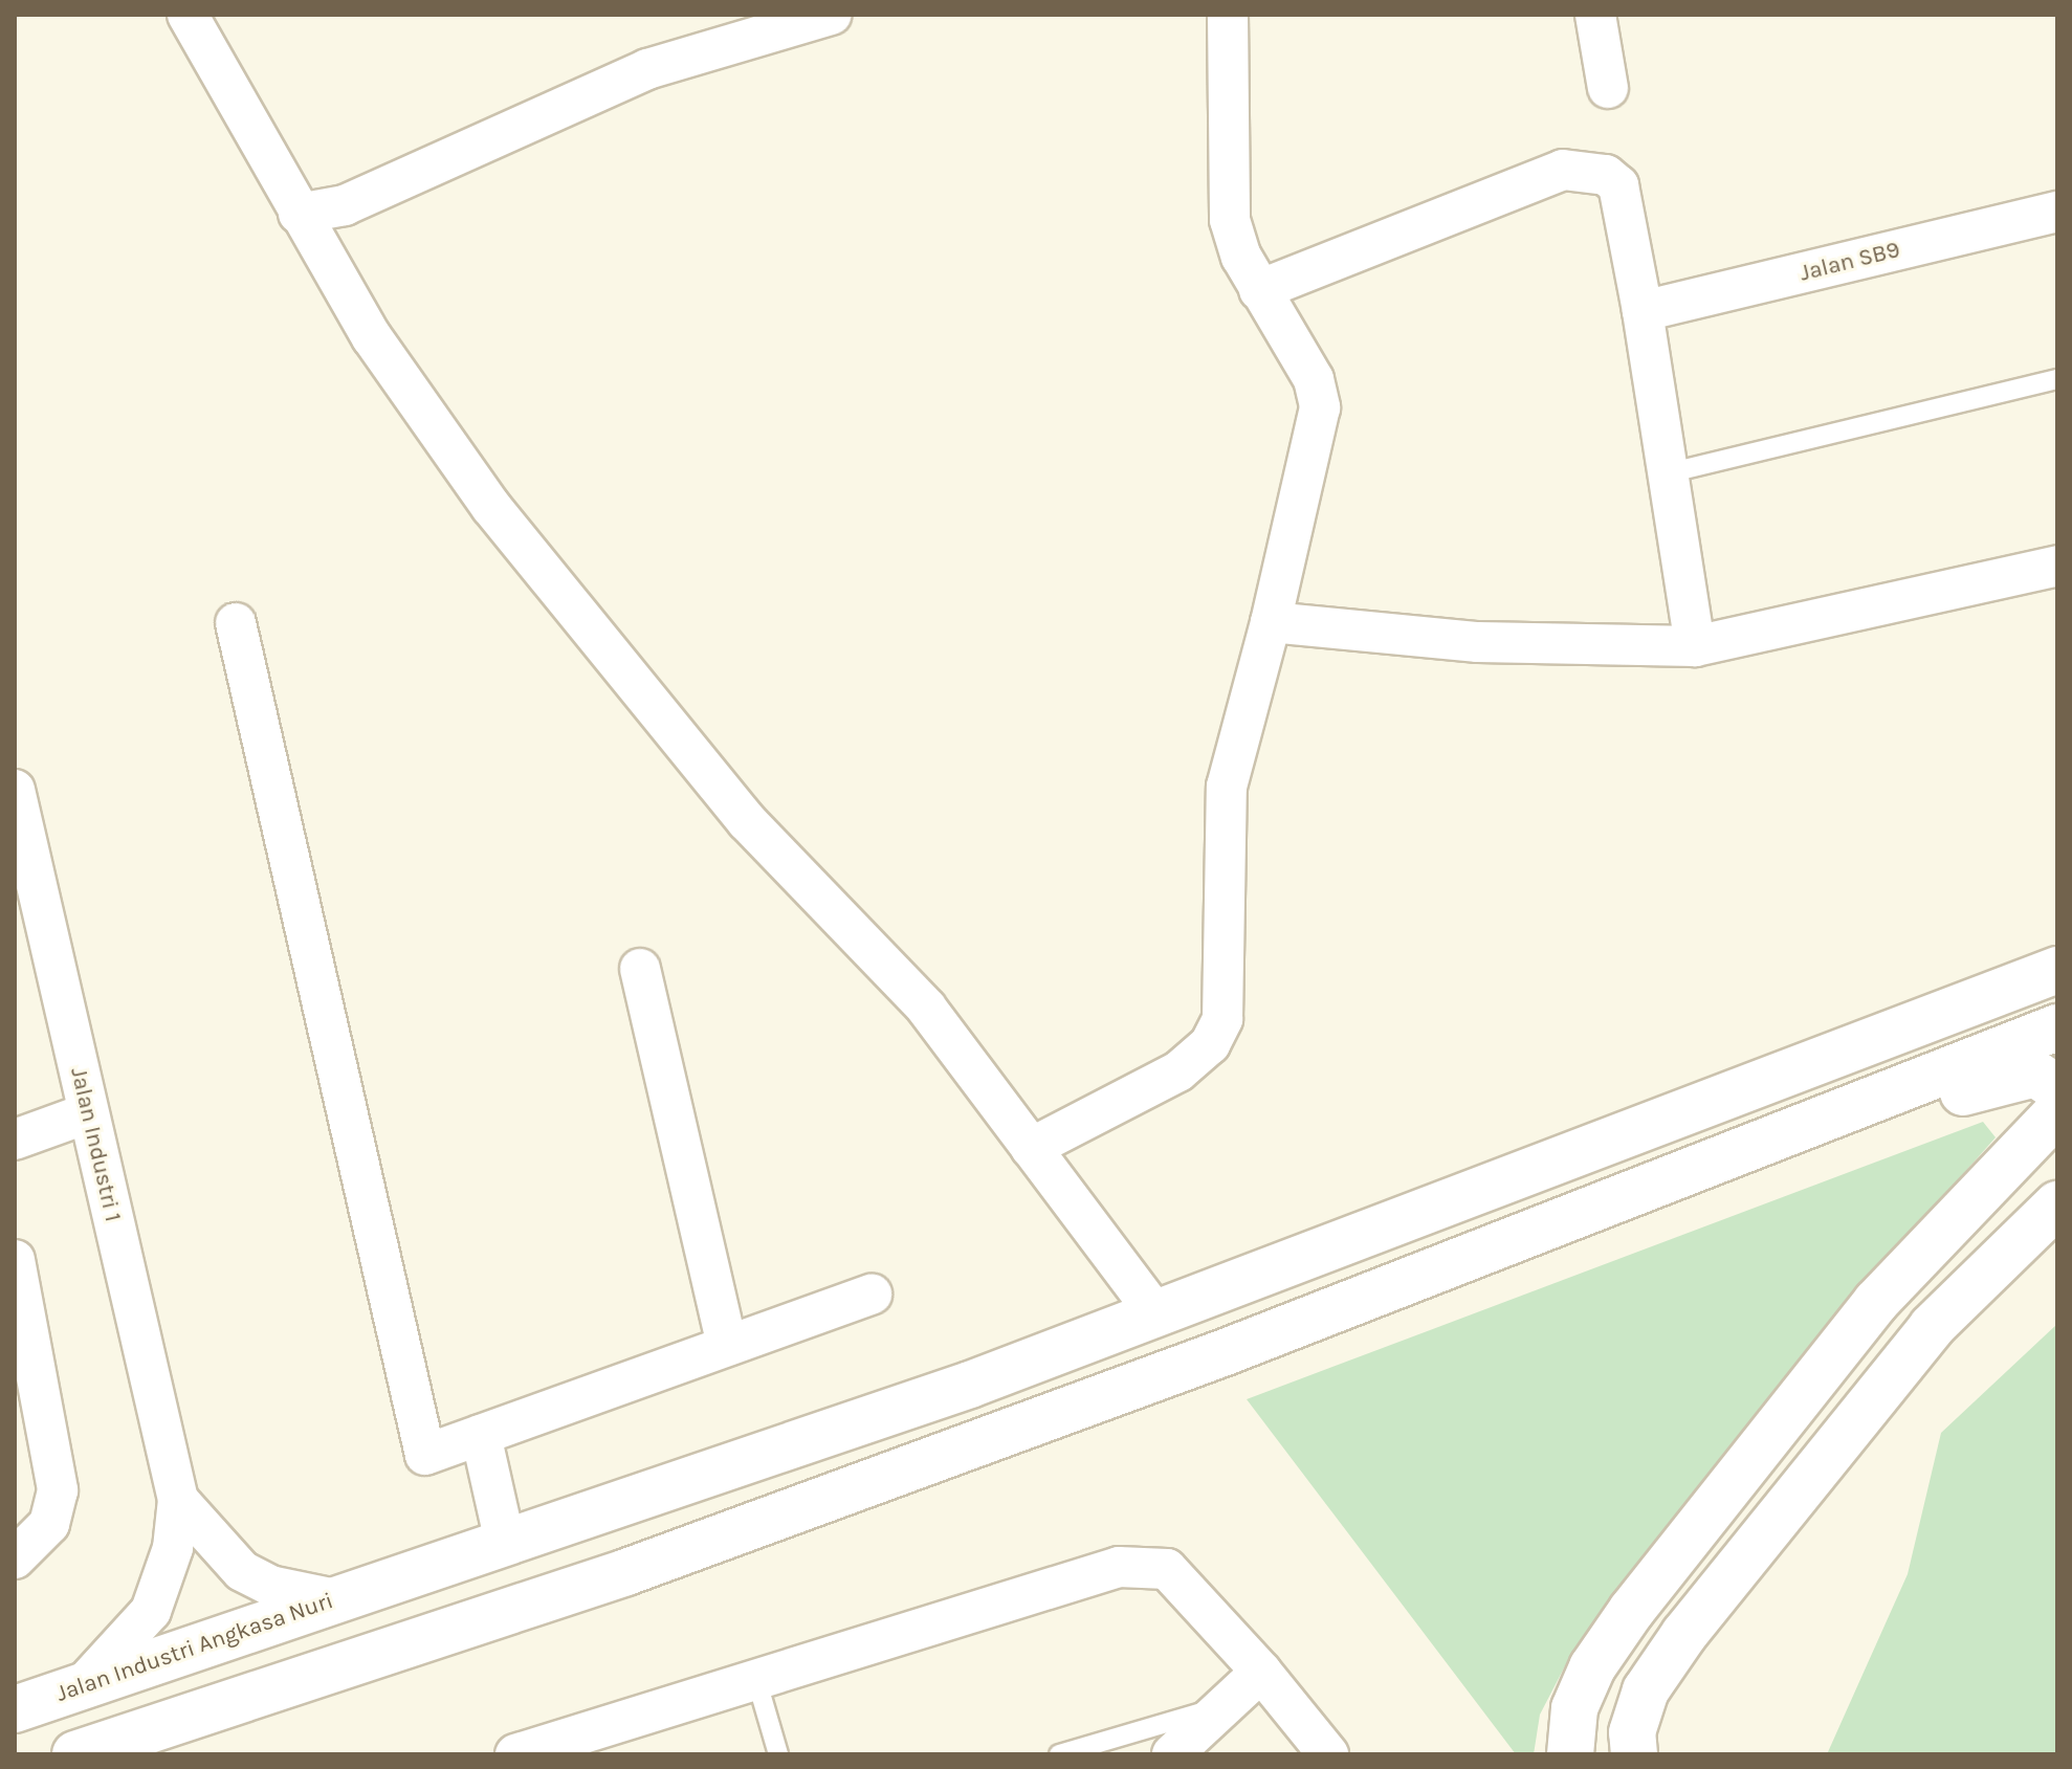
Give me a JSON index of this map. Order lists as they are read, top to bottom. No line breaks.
{"streets":{"main road":["Jalan Industri Angkasa Nuri"],"street":["Jalan SB9","Jalan Industri 1"]},"crossings":[["Jalan Industri 1","Jalan Industri Angkasa Nuri"]]}
